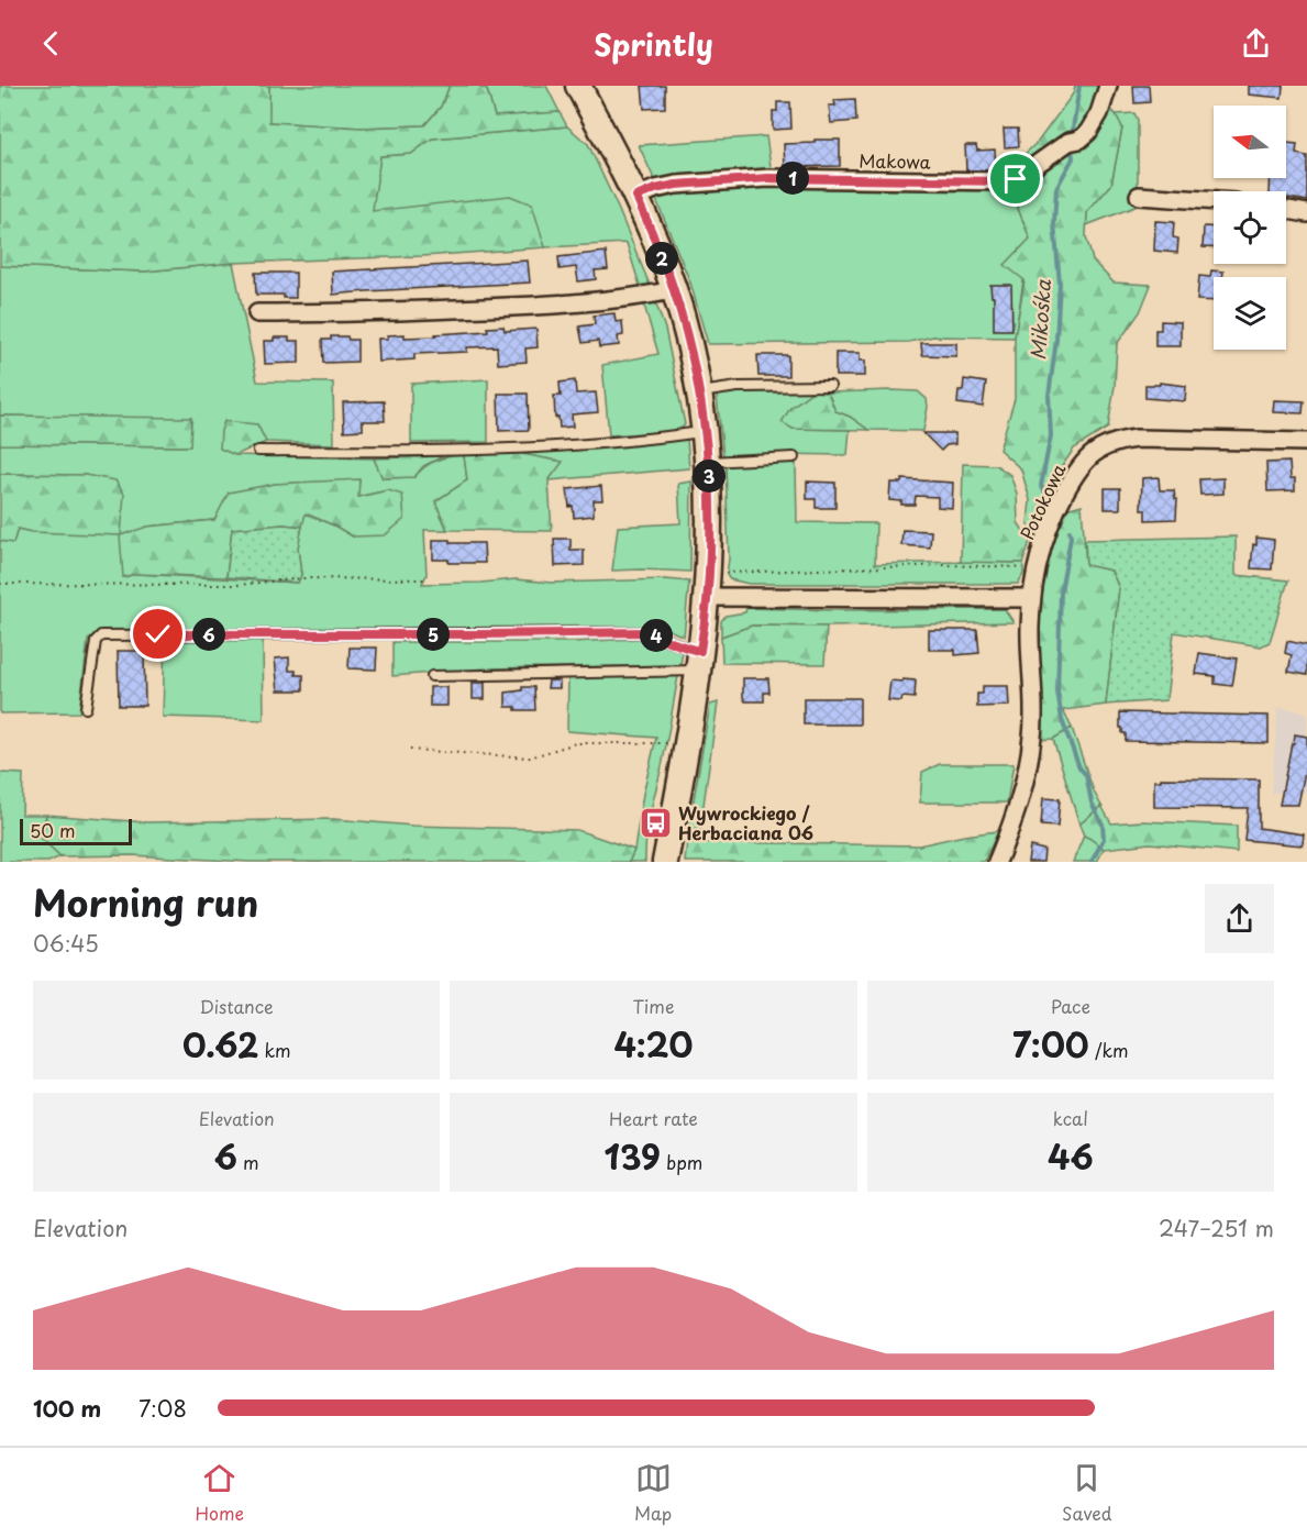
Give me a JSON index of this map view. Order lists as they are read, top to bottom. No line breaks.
{"streets":{"street":["Makowa","Potokowa"]},"water":["Mikośka"],"places":{"bus stop":["Wywrockiego / Herbaciana 06"]},"scale_bar":"50 m","north":"left","page":{"header":"Sprintly","pins":["1","2","3","5","6","4"],"scale":"50 m","heading":["Morning run","06:45"],"stats":[["Distance","0.62 km"],["Time","4:20"],["Pace","7:00 /km"],["Elevation","6 m"],["Heart rate","139 bpm"],["kcal","46"]],"chart":["Elevation","247–251 m"],"list":[{"name":"100 m","note":"7:08"}],"tabs":["Home","Map","Saved"]}}
